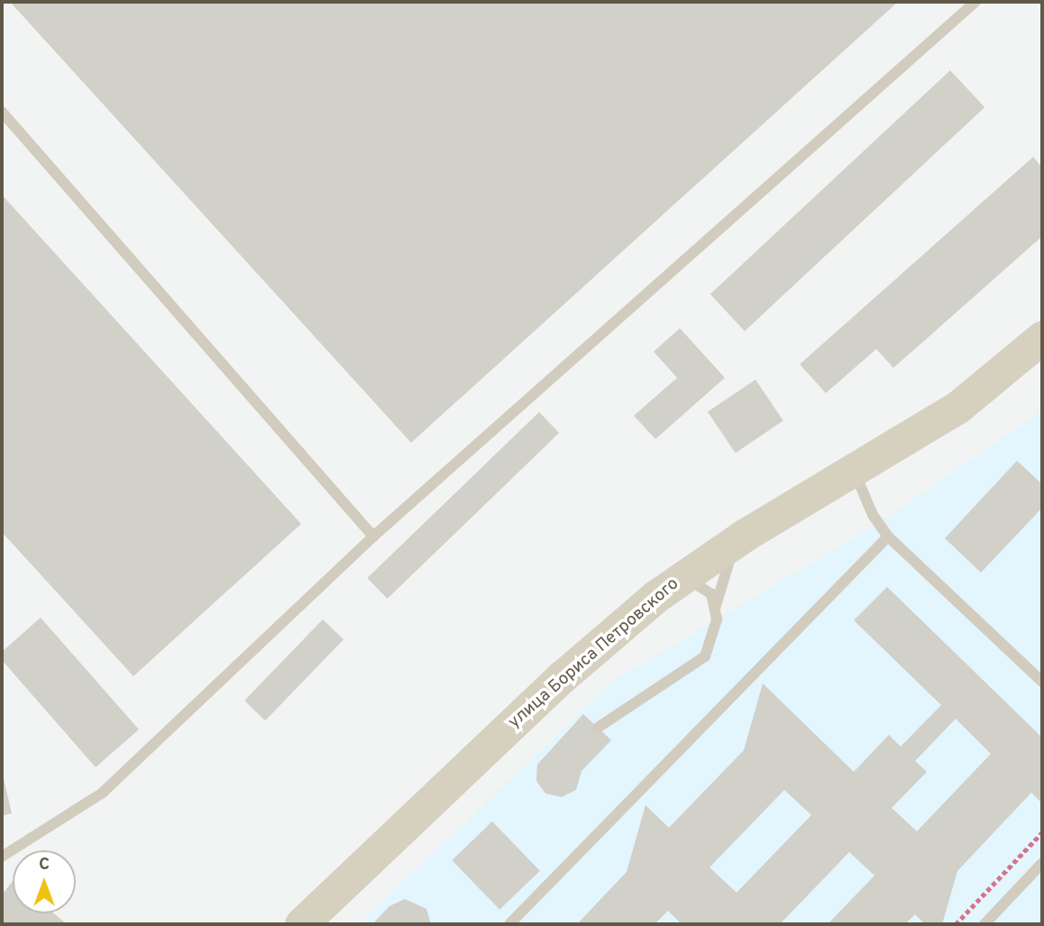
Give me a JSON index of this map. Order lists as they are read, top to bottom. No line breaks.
{"streets":{"street":["улица Бориса Петровского"]},"north":"top"}
